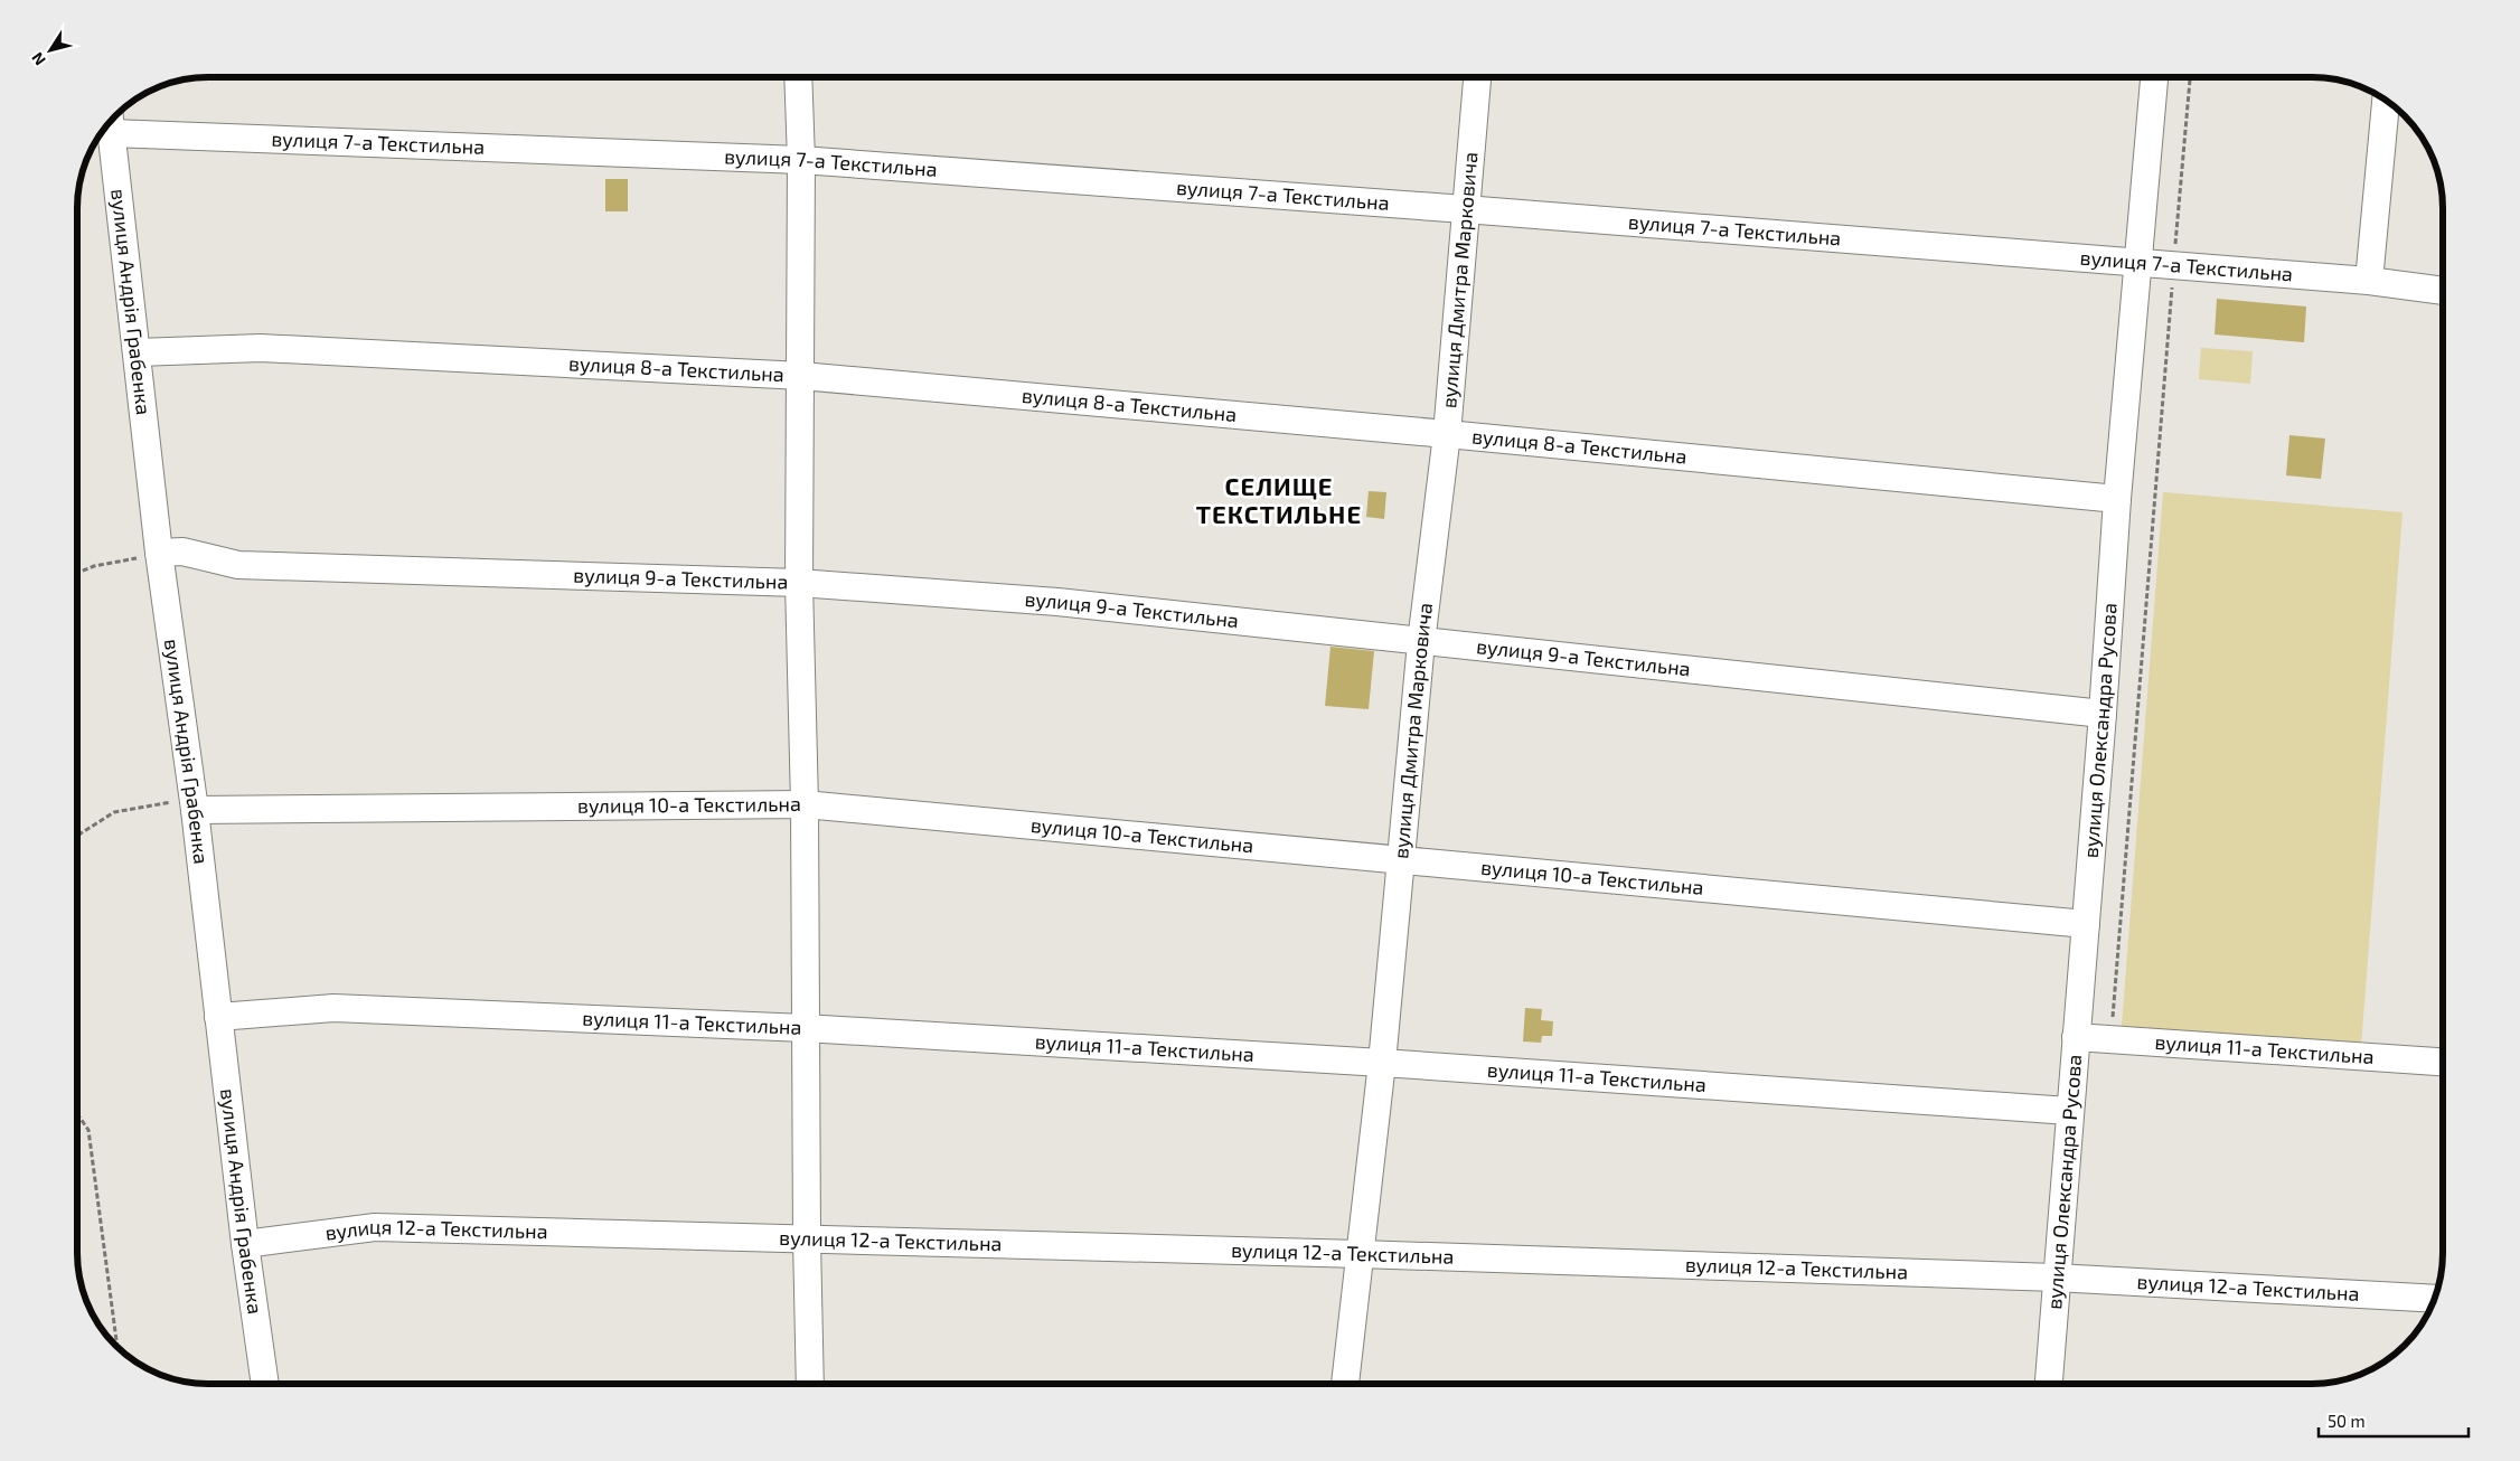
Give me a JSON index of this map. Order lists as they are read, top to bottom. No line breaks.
{"streets":{"street":["вулиця 7-а Текстильна","вулиця Дмитра Марковича","вулиця Андрія Грабенка","вулиця 8-а Текстильна","вулиця 9-а Текстильна","вулиця Олександра Русова","вулиця 10-а Текстильна","вулиця 11-а Текстильна","вулиця 12-а Текстильна"]},"crossings":[["вулиця 7-а Текстильна","вулиця Дмитра Марковича"],["вулиця 7-а Текстильна","вулиця Андрія Грабенка"],["вулиця 7-а Текстильна","вулиця Олександра Русова"],["вулиця Дмитра Марковича","вулиця 8-а Текстильна"],["вулиця Дмитра Марковича","вулиця 9-а Текстильна"],["вулиця Дмитра Марковича","вулиця 10-а Текстильна"],["вулиця Дмитра Марковича","вулиця 11-а Текстильна"],["вулиця Дмитра Марковича","вулиця 12-а Текстильна"],["вулиця Андрія Грабенка","вулиця 8-а Текстильна"],["вулиця Андрія Грабенка","вулиця 9-а Текстильна"],["вулиця Андрія Грабенка","вулиця 10-а Текстильна"],["вулиця Андрія Грабенка","вулиця 11-а Текстильна"],["вулиця Андрія Грабенка","вулиця 12-а Текстильна"],["вулиця 8-а Текстильна","вулиця Олександра Русова"],["вулиця 9-а Текстильна","вулиця Олександра Русова"],["вулиця Олександра Русова","вулиця 10-а Текстильна"],["вулиця Олександра Русова","вулиця 11-а Текстильна"],["вулиця Олександра Русова","вулиця 12-а Текстильна"]],"districts":["СЕЛИЩЕ ТЕКСТИЛЬНЕ"],"scale_bar":"50 m","north":"bottom left"}
